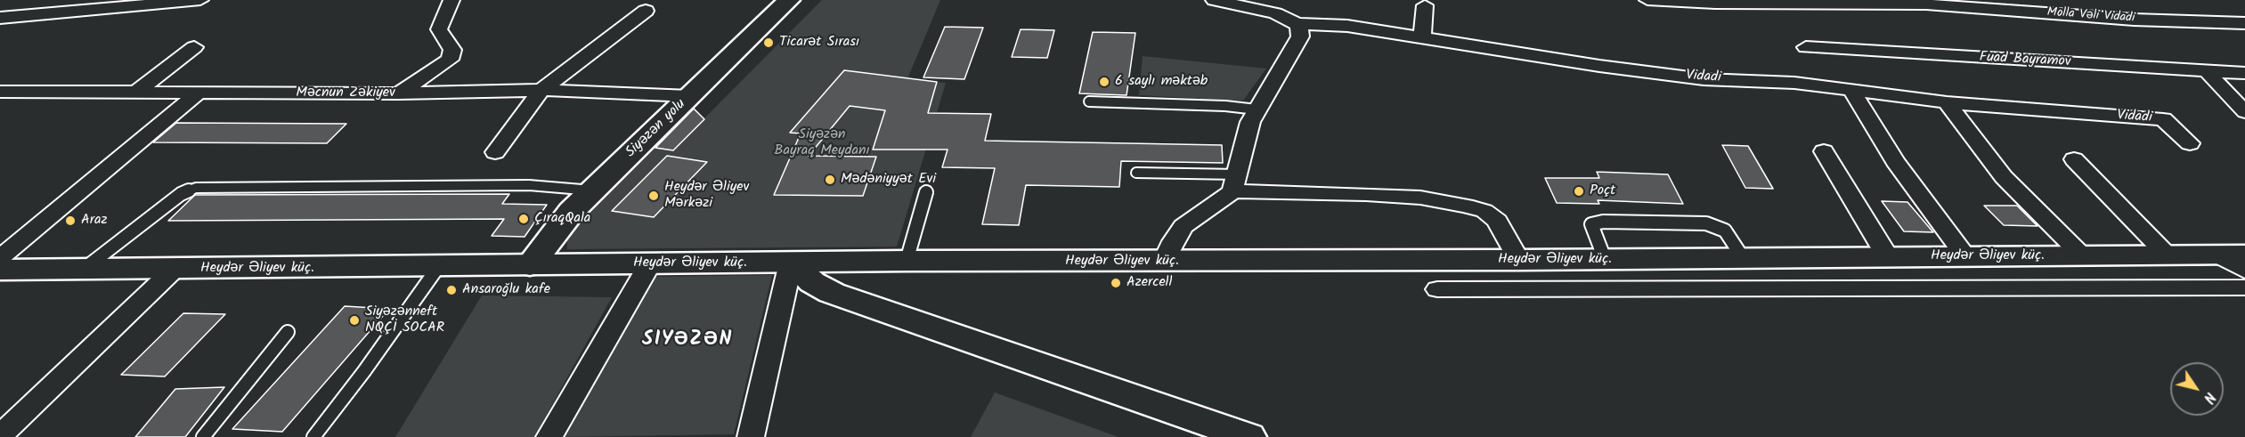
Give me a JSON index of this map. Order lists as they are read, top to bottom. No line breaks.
{"streets":{"main road":["Siyəzən yolu","Heydər Əliyev küç."],"street":["Molla Vəli Vidadi","Fuad Bayramov","Vidadi","Məcnun Zəkiyev"]},"crossings":[["Məcnun Zəkiyev","Siyəzən yolu"],["Siyəzən yolu","Heydər Əliyev küç."]],"districts":["SIYƏZƏN"],"parks":["Siyəzən Bayraq Meydanı"],"places":["Ticarət Sırası","6 saylı məktəb","Mədəniyyət Evi","Poçt","Heydər Əliyev Mərkəzi","ÇıraqQala","Araz","Azercell","Ansaroğlu kafe","Siyəzənneft NQÇİ SOCAR"],"north":"bottom right"}
